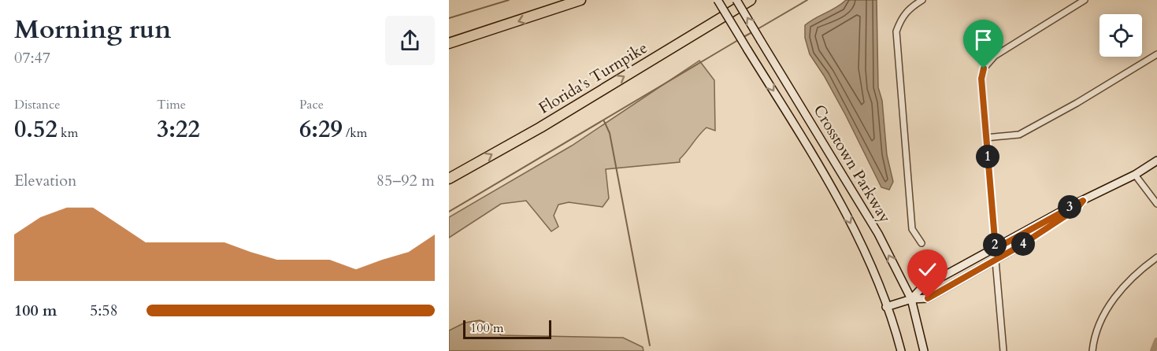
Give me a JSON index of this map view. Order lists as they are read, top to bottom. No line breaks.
{"streets":{"highway":["Florida's Turnpike"],"main road":["Crosstown Parkway"]},"one_way":["Florida's Turnpike"],"scale_bar":"100 m","page":{"heading":["Morning run","07:47"],"stats":[["Distance","0.52 km"],["Time","3:22"],["Pace","6:29 /km"]],"pins":["1","3","4","2"],"chart":["Elevation","85–92 m"],"list":[{"name":"100 m","note":"5:58"}],"scale":"100 m"}}
